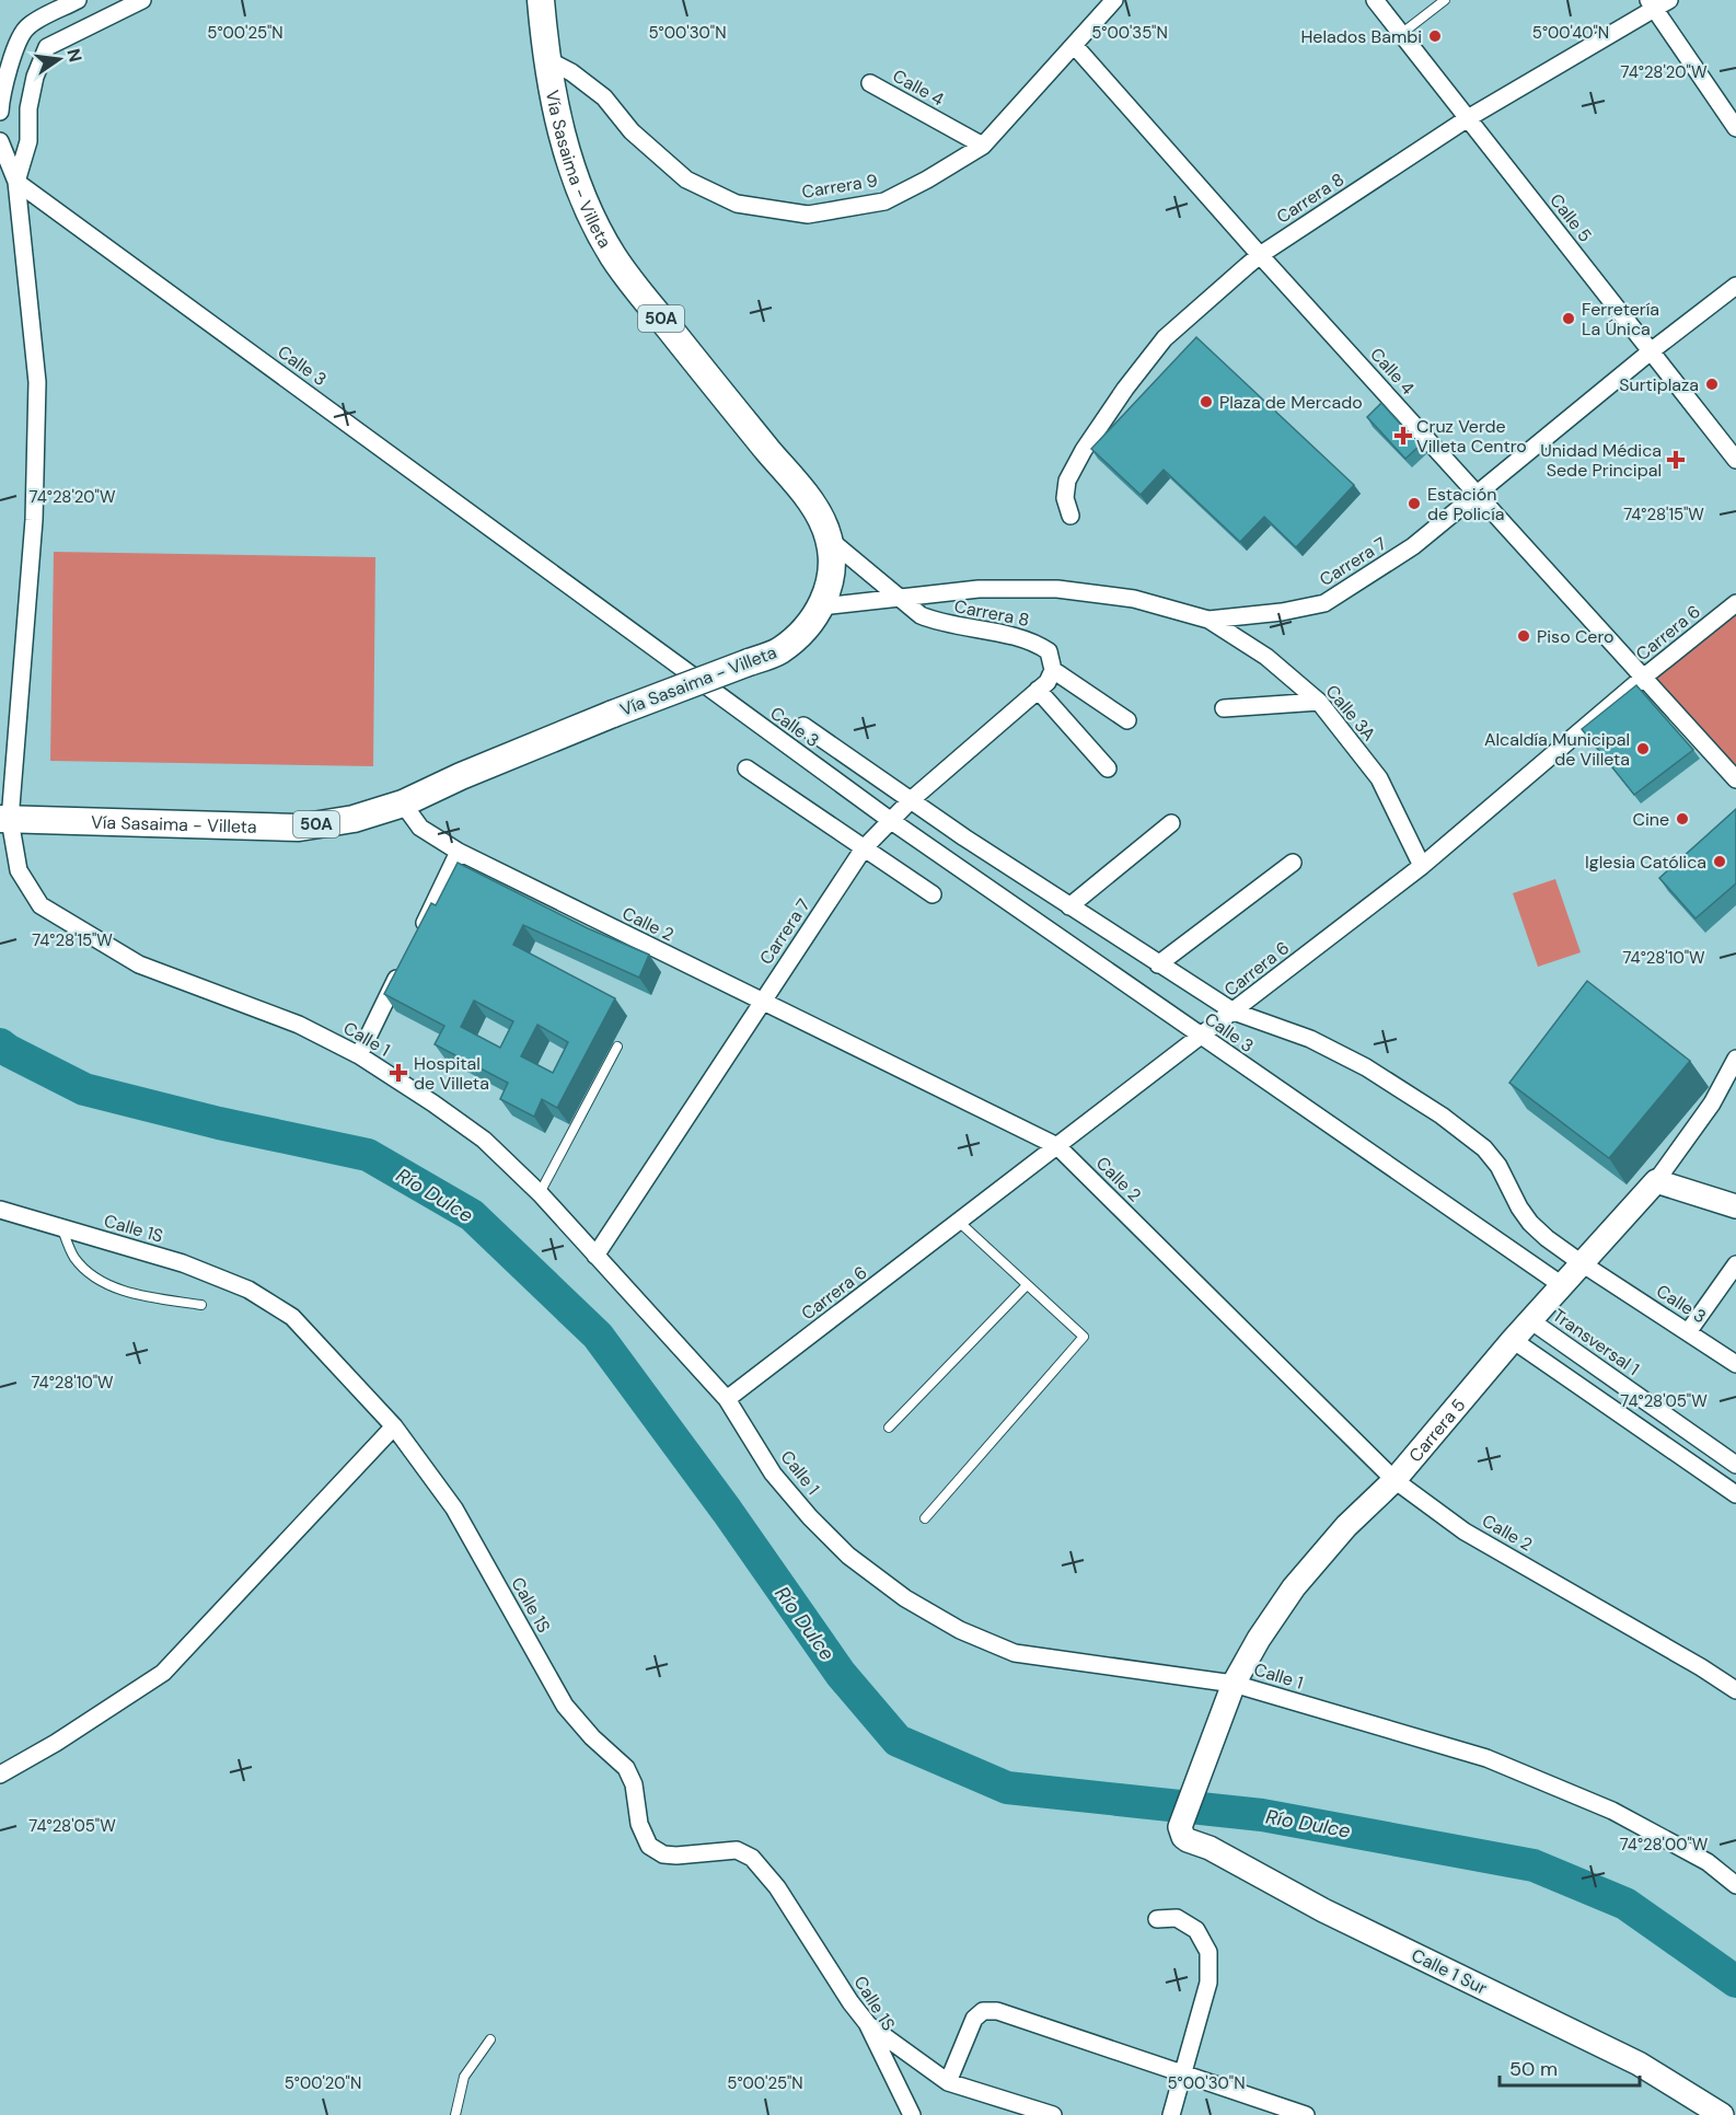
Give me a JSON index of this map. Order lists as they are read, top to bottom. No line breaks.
{"streets":{"main road":["Vía Sasaima - Villeta","50A"],"street":["Calle 4","Carrera 9","Carrera 8","Calle 5","Calle 3","Carrera 7","Carrera 6","Calle 3A","Calle 2","Calle 1","Calle 1S","Transversal 1","Carrera 5","Calle 1 Sur"]},"crossings":[["Calle 4","Carrera 9"],["Calle 4","Carrera 8"],["Calle 4","Carrera 7"],["Calle 4","Carrera 6"],["Vía Sasaima - Villeta","Carrera 9"],["Vía Sasaima - Villeta","Carrera 7"],["Vía Sasaima - Villeta","Calle 2"],["Vía Sasaima - Villeta","Calle 1"],["Carrera 8","Calle 5"],["Carrera 8","Carrera 7"],["Calle 5","Carrera 7"],["Calle 3","Carrera 7"],["Calle 3","Carrera 6"],["Calle 3","Calle 1"],["Calle 3","Carrera 5"],["Carrera 7","Calle 3A"],["Carrera 7","Calle 2"],["Carrera 7","Calle 1"],["Carrera 6","Calle 3A"],["Carrera 6","Calle 2"],["Carrera 6","Calle 1"],["Calle 2","Carrera 5"],["Calle 1","Carrera 5"],["Transversal 1","Carrera 5"],["Carrera 5","Calle 1 Sur"]],"water":["Río Dulce"],"places":{"other":["Helados Bambi","Ferretería La Única","Surtiplaza","Plaza de Mercado","Estación de Policía","Piso Cero","Alcaldía Municipal de Villeta","Cine","Iglesia Católica"],"health":["Cruz Verde Villeta Centro","Unidad Médica Sede Principal","Hospital de Villeta"]},"scale_bar":"50 m","north":"right","coordinates":["5°00'25\"N","5°00'30\"N","5°00'35\"N","5°00'40\"N","74°28'20\"W","74°28'15\"W","74°28'10\"W","74°28'05\"W","74°28'00\"W","5°00'20\"N"]}
